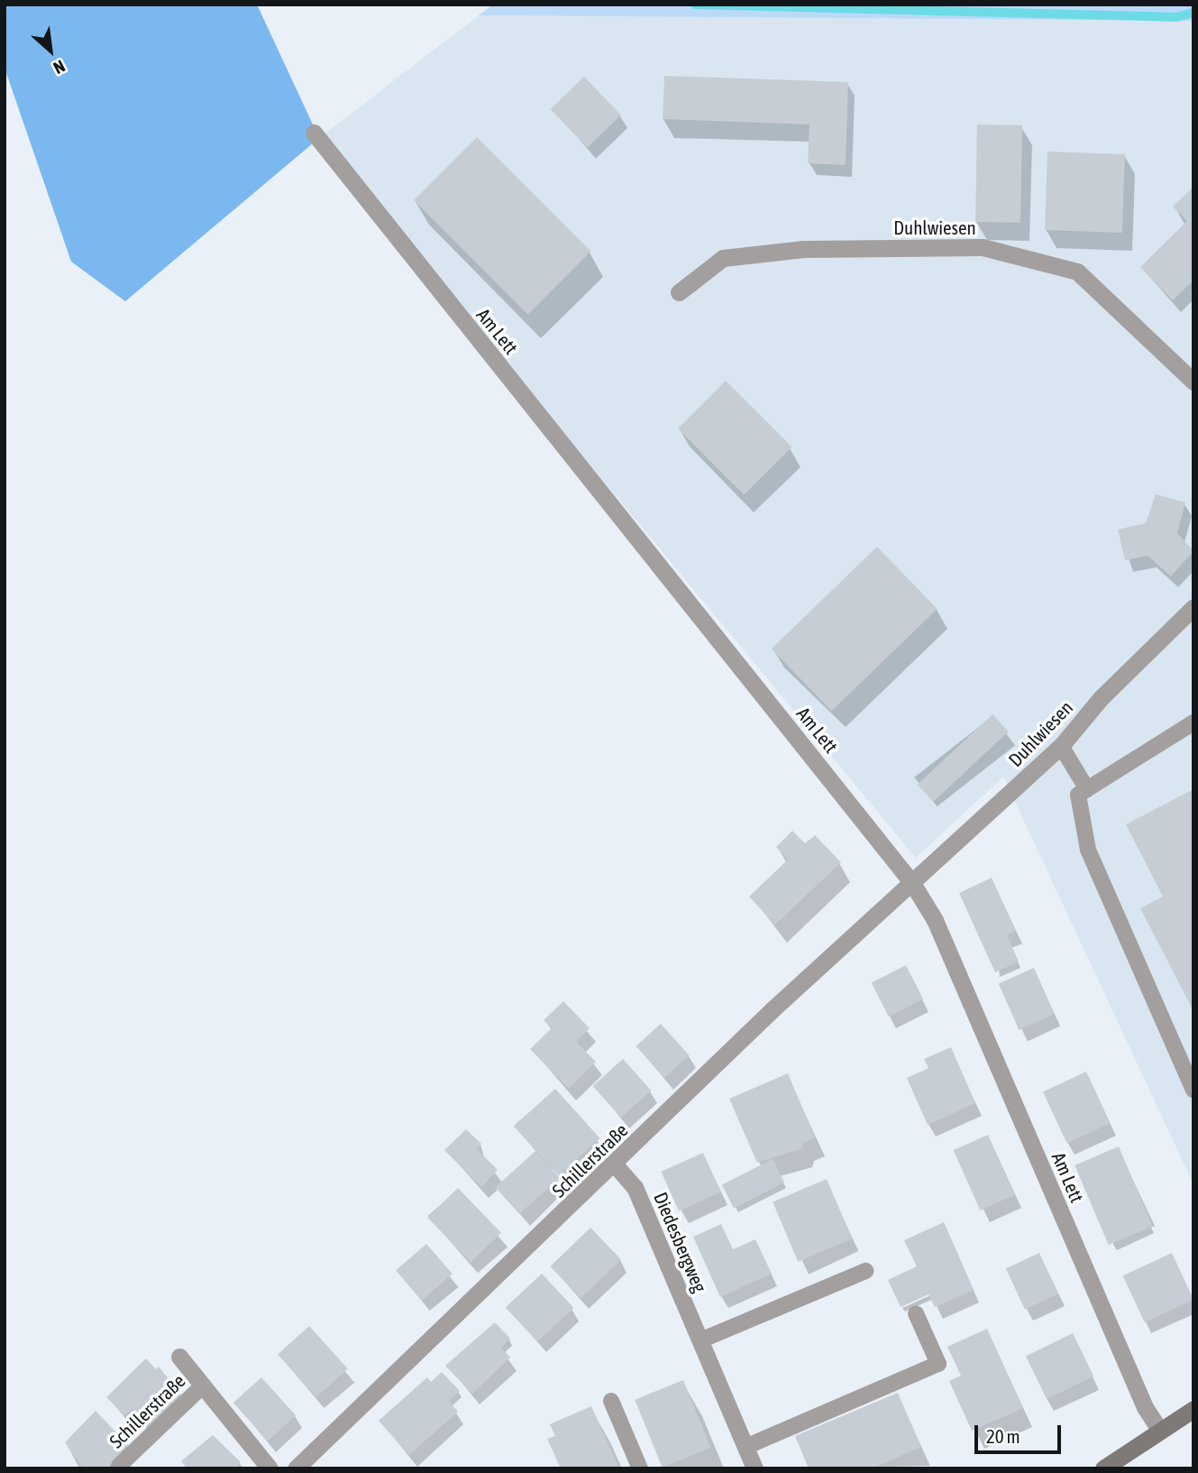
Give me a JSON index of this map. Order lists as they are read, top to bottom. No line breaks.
{"streets":{"street":["Duhlwiesen","Am Lett","Schillerstraße","Diedesbergweg"]},"crossings":[["Duhlwiesen","Am Lett"],["Duhlwiesen","Schillerstraße"],["Am Lett","Schillerstraße"],["Schillerstraße","Diedesbergweg"]],"scale_bar":"20 m","north":"bottom right"}
